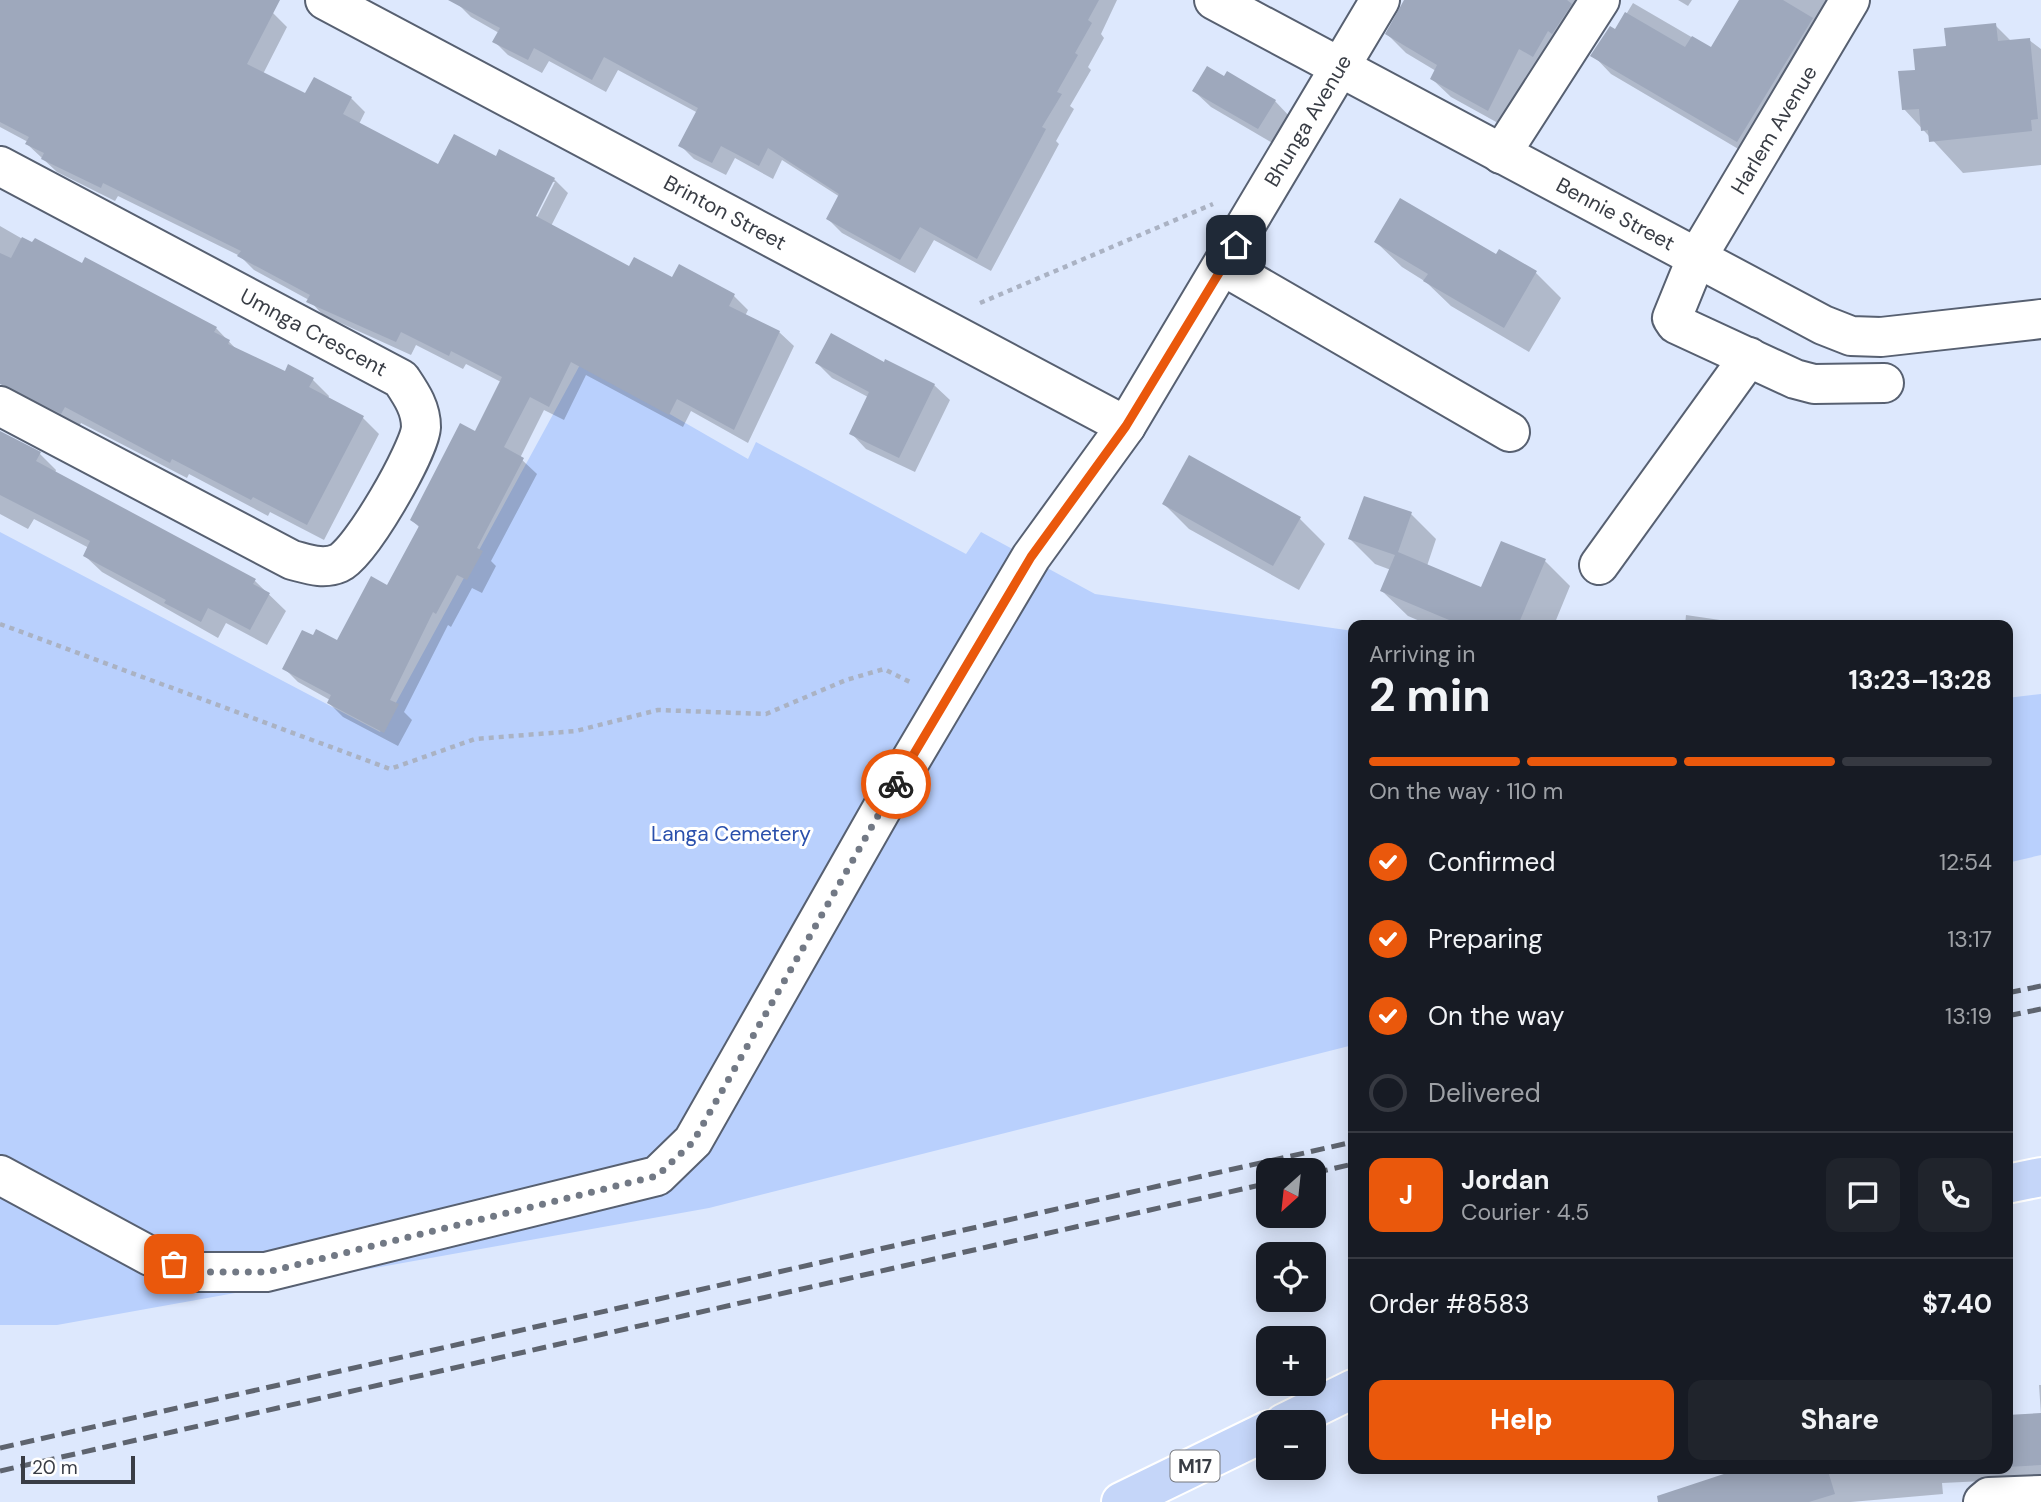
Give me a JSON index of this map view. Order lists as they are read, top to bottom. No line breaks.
{"streets":{"main road":["M17"],"street":["Bhunga Avenue","Harlem Avenue","Brinton Street","Bennie Street","Umnga Crescent"]},"crossings":[["Bhunga Avenue","Brinton Street"],["Bhunga Avenue","Bennie Street"],["Harlem Avenue","Bennie Street"]],"parks":["Langa Cemetery"],"scale_bar":"20 m","north":"bottom left","page":{"heading":["2 min","Arriving in","13:23–13:28"],"panel":["Jordan","Courier · 4.5","Order #8583","$7.40"],"bar":"On the way · 110 m","list":[["Confirmed","12:54"],["Preparing","13:17"],["On the way","13:19"],"Delivered"],"map_buttons":["+","−"],"round":"J","buttons":["Help","Share"],"scale":"20 m"}}
